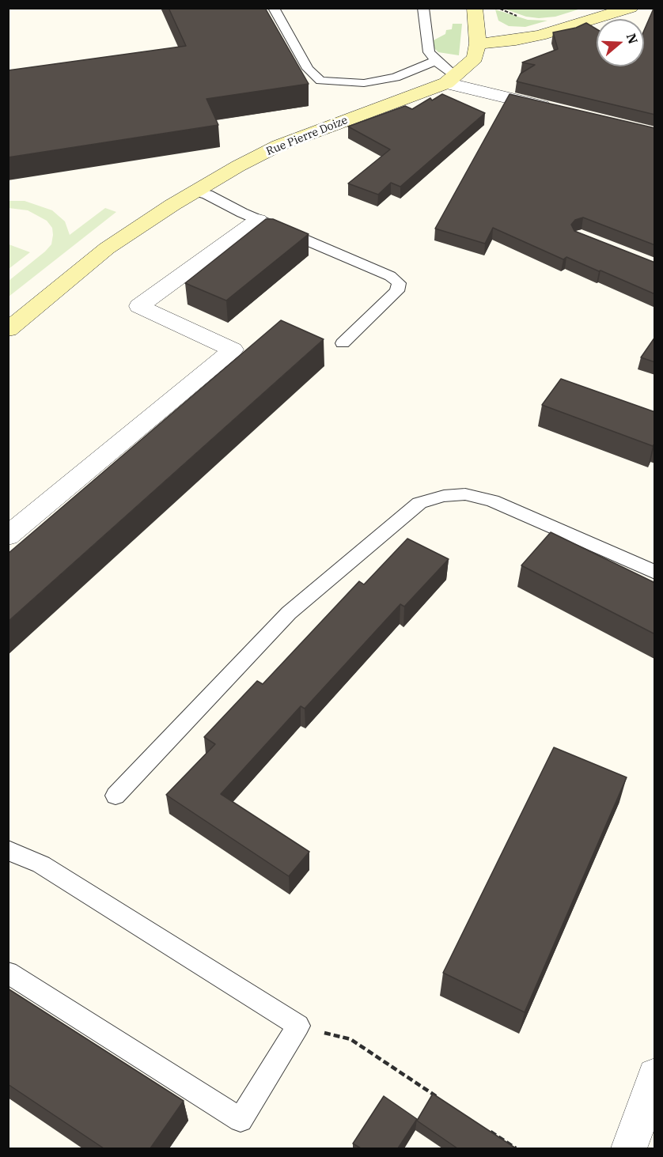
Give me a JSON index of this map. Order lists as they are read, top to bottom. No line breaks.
{"streets":{"street":["Rue Pierre Doize"]},"north":"right"}
